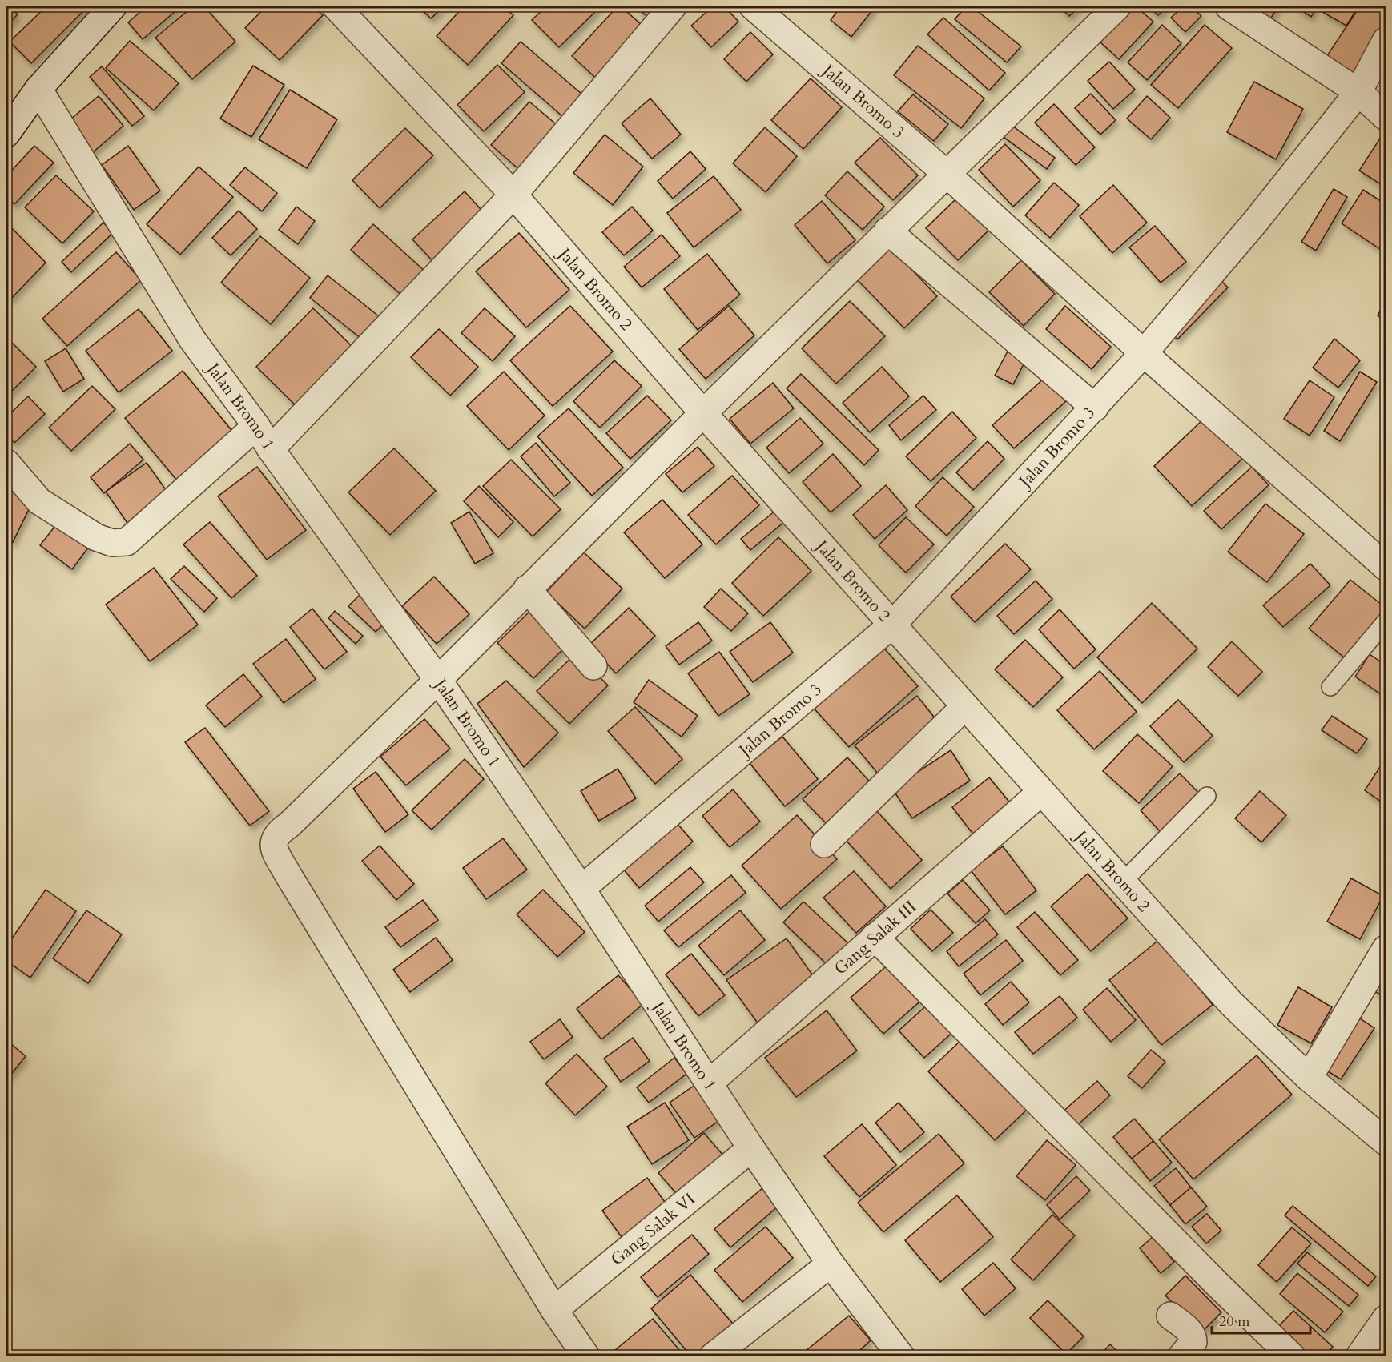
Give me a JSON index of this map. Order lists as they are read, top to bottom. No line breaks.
{"streets":{"street":["Jalan Bromo 3","Jalan Bromo 2","Jalan Bromo 1","Gang Salak III","Gang Salak VI"]},"crossings":[["Jalan Bromo 3","Jalan Bromo 2"],["Jalan Bromo 3","Jalan Bromo 1"],["Jalan Bromo 2","Gang Salak III"],["Jalan Bromo 1","Gang Salak III"],["Jalan Bromo 1","Gang Salak VI"]],"scale_bar":"20 m"}
